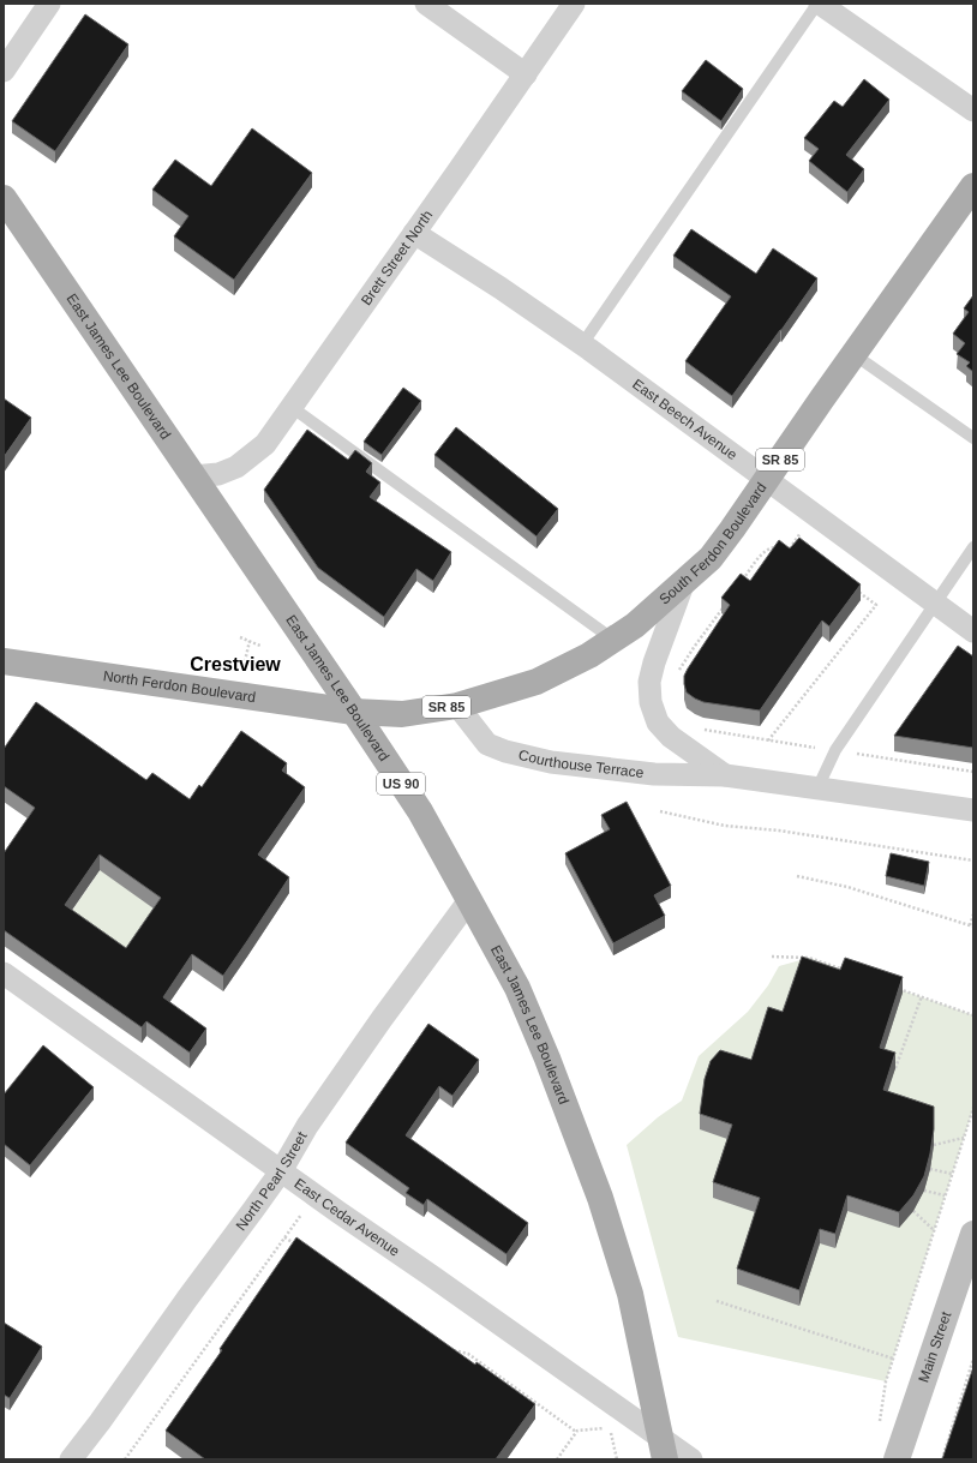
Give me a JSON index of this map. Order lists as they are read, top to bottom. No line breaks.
{"streets":{"main road":["East James Lee Boulevard","SR 85","South Ferdon Boulevard","North Ferdon Boulevard","US 90"],"street":["Brett Street North","East Beech Avenue","Courthouse Terrace","North Pearl Street","East Cedar Avenue","Main Street"]},"crossings":[["Brett Street North","East James Lee Boulevard"],["Brett Street North","East Beech Avenue"],["East James Lee Boulevard","South Ferdon Boulevard"],["East James Lee Boulevard","North Ferdon Boulevard"],["East James Lee Boulevard","North Pearl Street"],["East James Lee Boulevard","East Cedar Avenue"],["East Beech Avenue","South Ferdon Boulevard"],["South Ferdon Boulevard","North Ferdon Boulevard"],["South Ferdon Boulevard","Courthouse Terrace"],["North Pearl Street","East Cedar Avenue"]],"districts":["Crestview"]}
